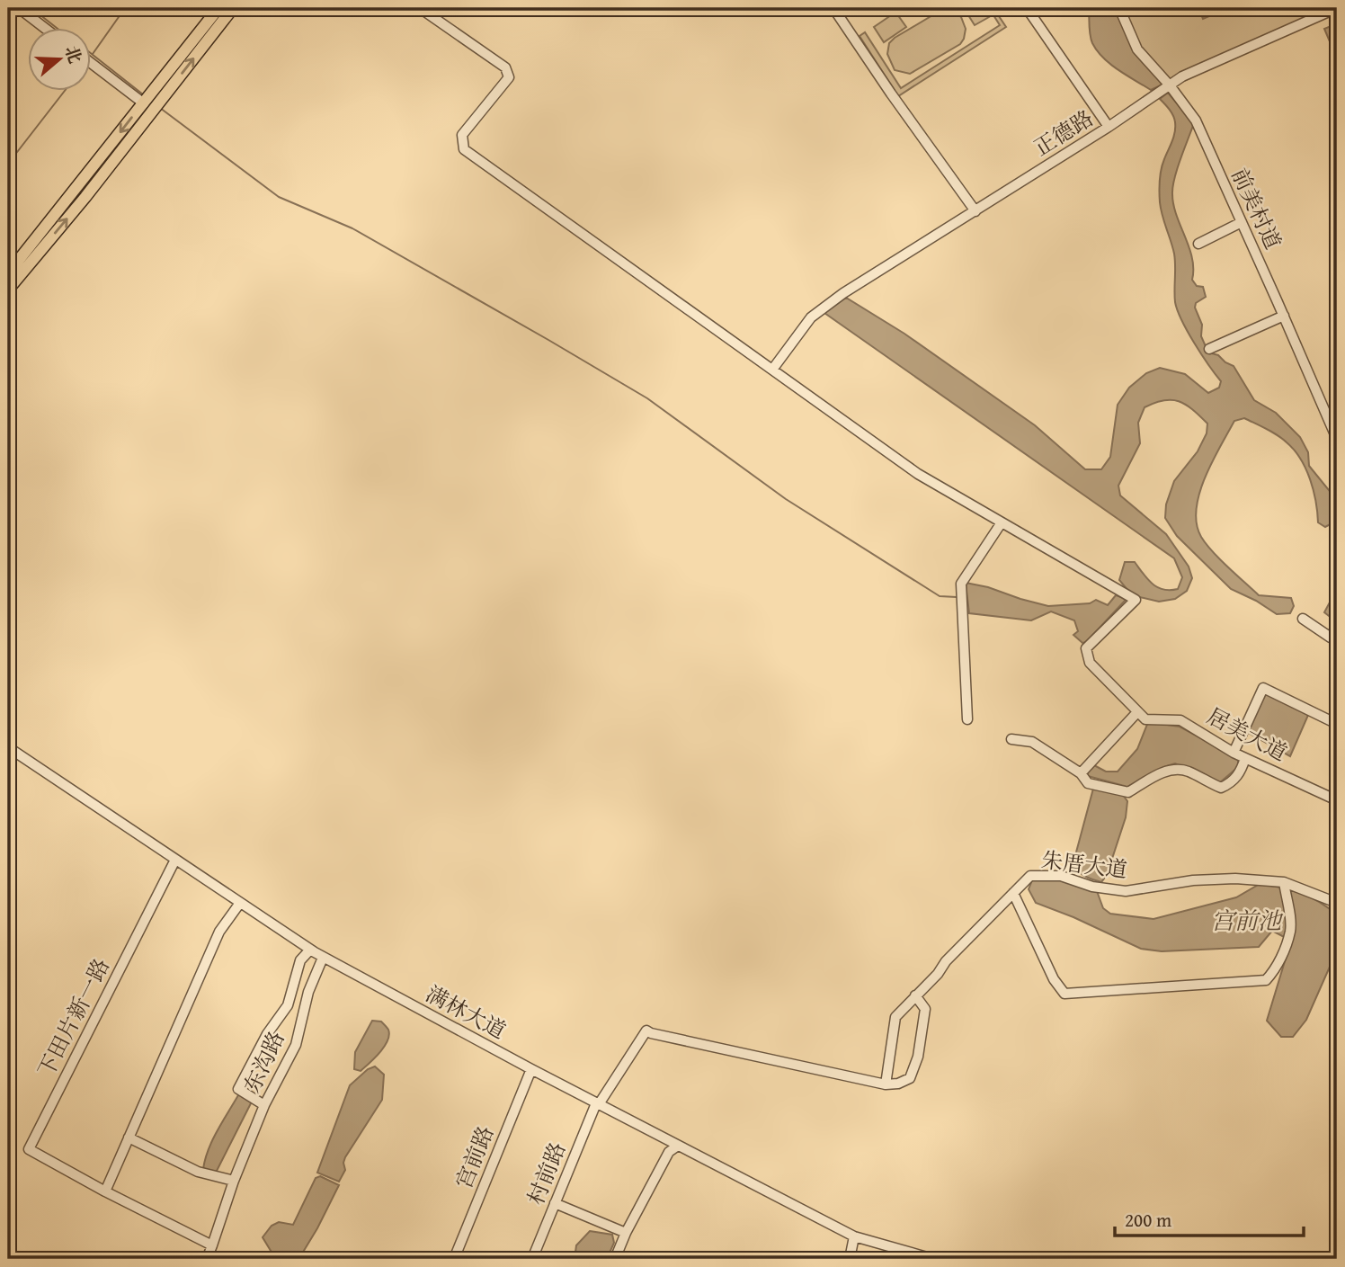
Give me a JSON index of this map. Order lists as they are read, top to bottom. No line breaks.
{"streets":{"street":["正德路","前美村道","居美大道","朱厝大道","满林大道","下田片新一路","东沟路","宫前路","村前路"]},"crossings":[["正德路","前美村道"],["朱厝大道","村前路"],["满林大道","下田片新一路"],["满林大道","东沟路"],["满林大道","宫前路"],["满林大道","村前路"]],"water":["宫前池"],"scale_bar":"200 m","north":"right"}
